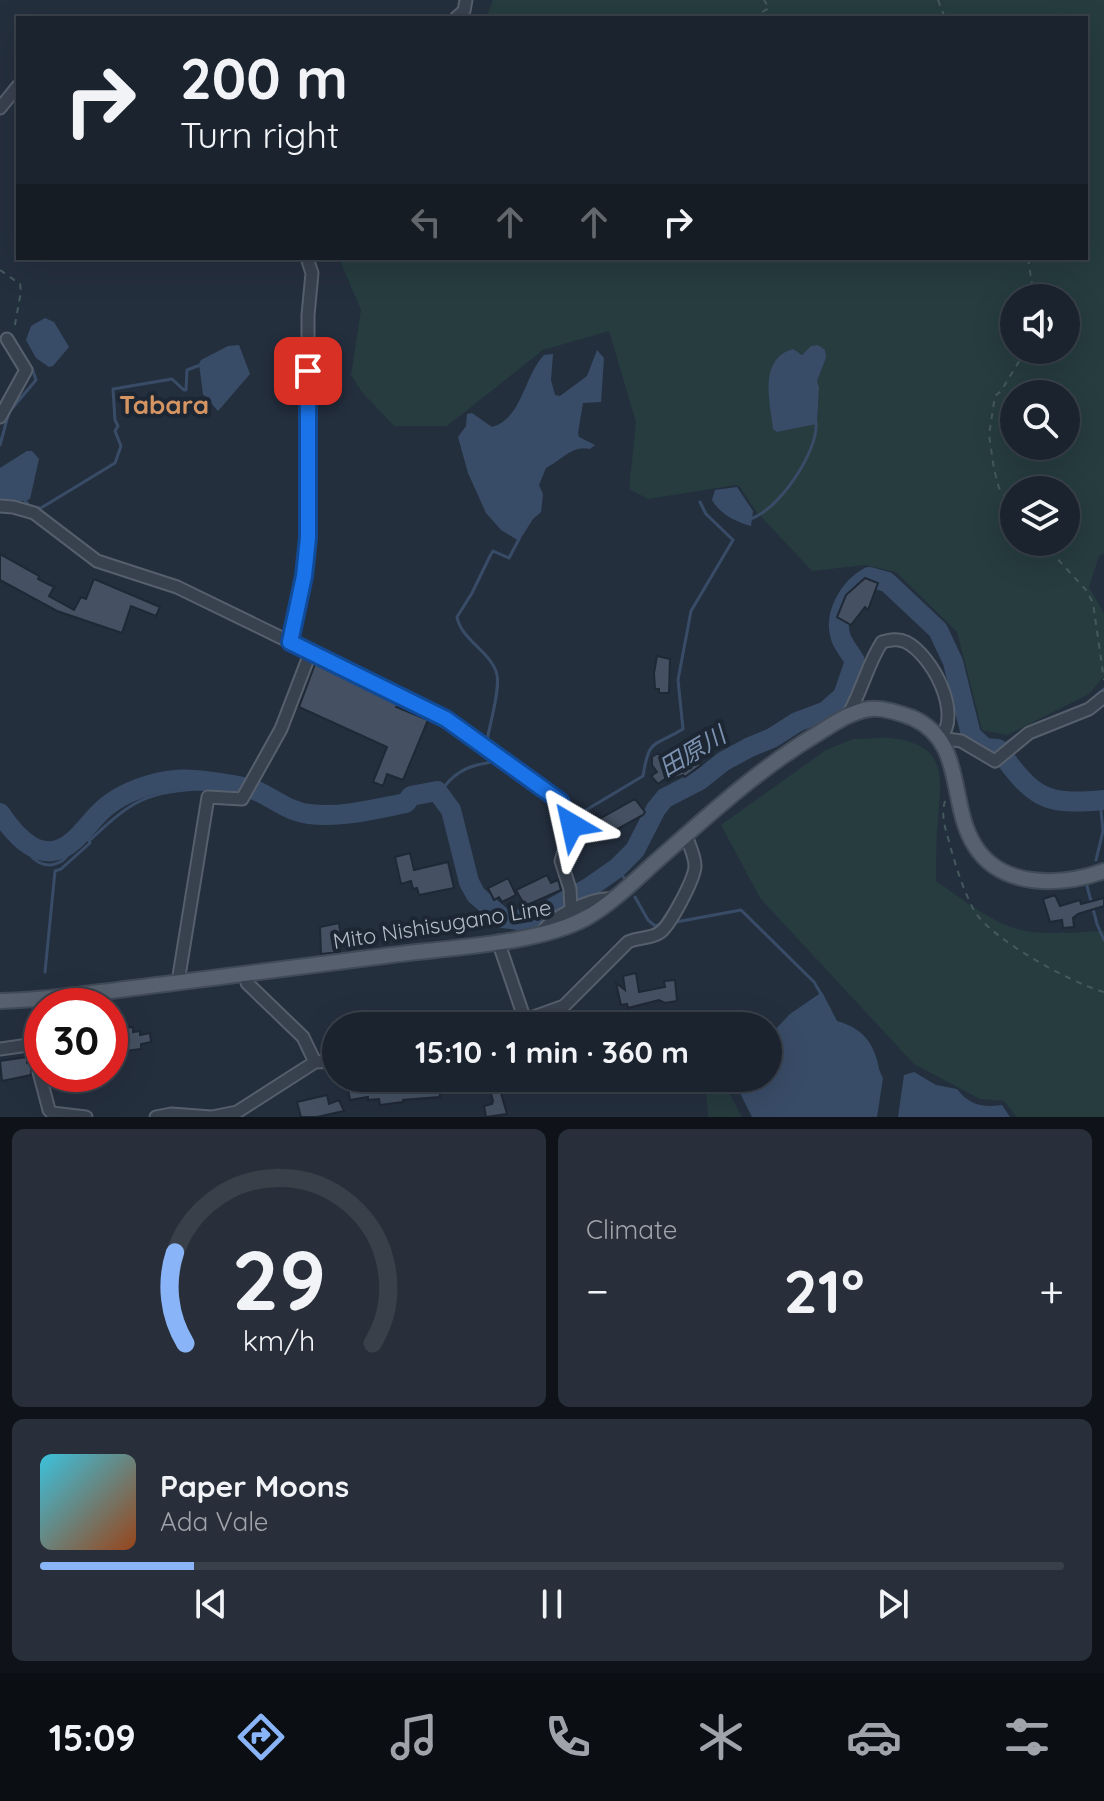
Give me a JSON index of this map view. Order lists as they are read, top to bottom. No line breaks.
{"streets":{"main road":["Mito Nishisugano Line"]},"districts":["Tabara"],"water":["田原川"],"page":{"turn":["200 m","Turn right"],"limit":"30","trip":"15:10 · 1 min · 360 m","tile":"Climate","heat":["−","21°","+"],"song":["Paper Moons","Ada Vale"],"tabs":"15:09","gauge":["29","km/h"]}}
